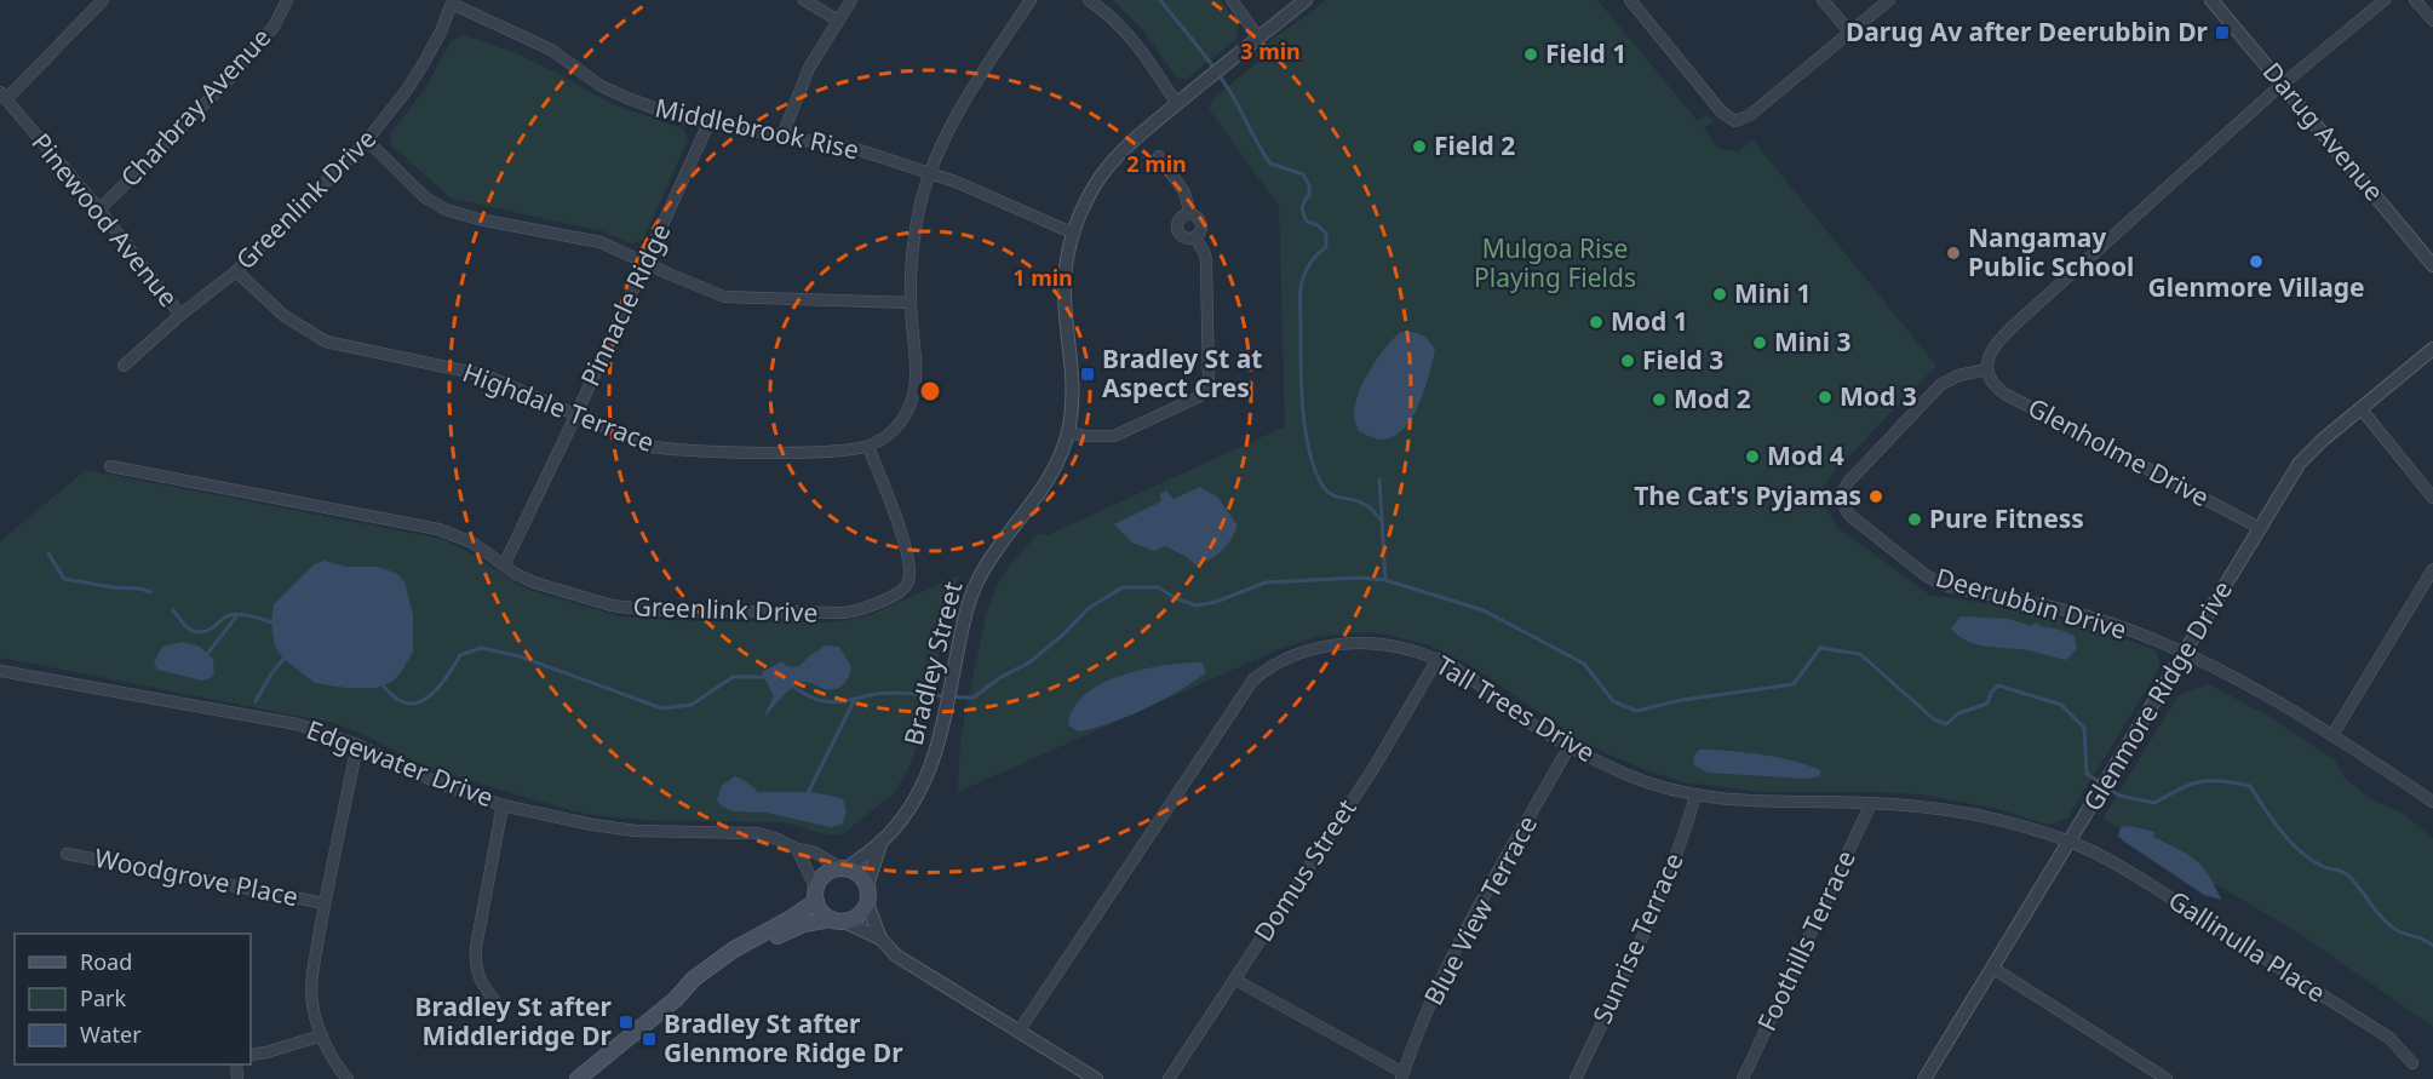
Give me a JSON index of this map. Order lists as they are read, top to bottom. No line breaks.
{"streets":{"street":["Charbray Avenue","Middlebrook Rise","Darug Avenue","Greenlink Drive","Pinewood Avenue","Pinnacle Ridge","Highdale Terrace","Glenholme Drive","Deerubbin Drive","Bradley Street","Glenmore Ridge Drive","Tall Trees Drive","Edgewater Drive","Domus Street","Woodgrove Place","Blue View Terrace","Sunrise Terrace","Foothills Terrace","Gallinulla Place"]},"crossings":[["Charbray Avenue","Pinewood Avenue"],["Middlebrook Rise","Greenlink Drive"],["Middlebrook Rise","Pinnacle Ridge"],["Middlebrook Rise","Bradley Street"],["Greenlink Drive","Pinewood Avenue"],["Greenlink Drive","Pinnacle Ridge"],["Greenlink Drive","Highdale Terrace"],["Pinnacle Ridge","Highdale Terrace"],["Glenholme Drive","Deerubbin Drive"],["Glenholme Drive","Glenmore Ridge Drive"],["Deerubbin Drive","Glenmore Ridge Drive"],["Bradley Street","Edgewater Drive"],["Glenmore Ridge Drive","Tall Trees Drive"],["Glenmore Ridge Drive","Gallinulla Place"],["Tall Trees Drive","Domus Street"],["Tall Trees Drive","Blue View Terrace"],["Tall Trees Drive","Sunrise Terrace"],["Tall Trees Drive","Foothills Terrace"],["Tall Trees Drive","Gallinulla Place"]],"parks":["Mulgoa Rise Playing Fields"],"places":{"transit":["Darug Av after Deerubbin Dr","Bradley St at Aspect Cres","Bradley St after Middleridge Dr","Bradley St after Glenmore Ridge Dr"],"other":["Field 1","Field 2","Nangamay Public School","Glenmore Village","Mini 1","Mod 1","Mini 3","Field 3","Mod 3","Mod 2","Mod 4","The Cat's Pyjamas","Pure Fitness"]},"legend":["Road","Park","Water"],"rings":["3 min","2 min","1 min"]}
